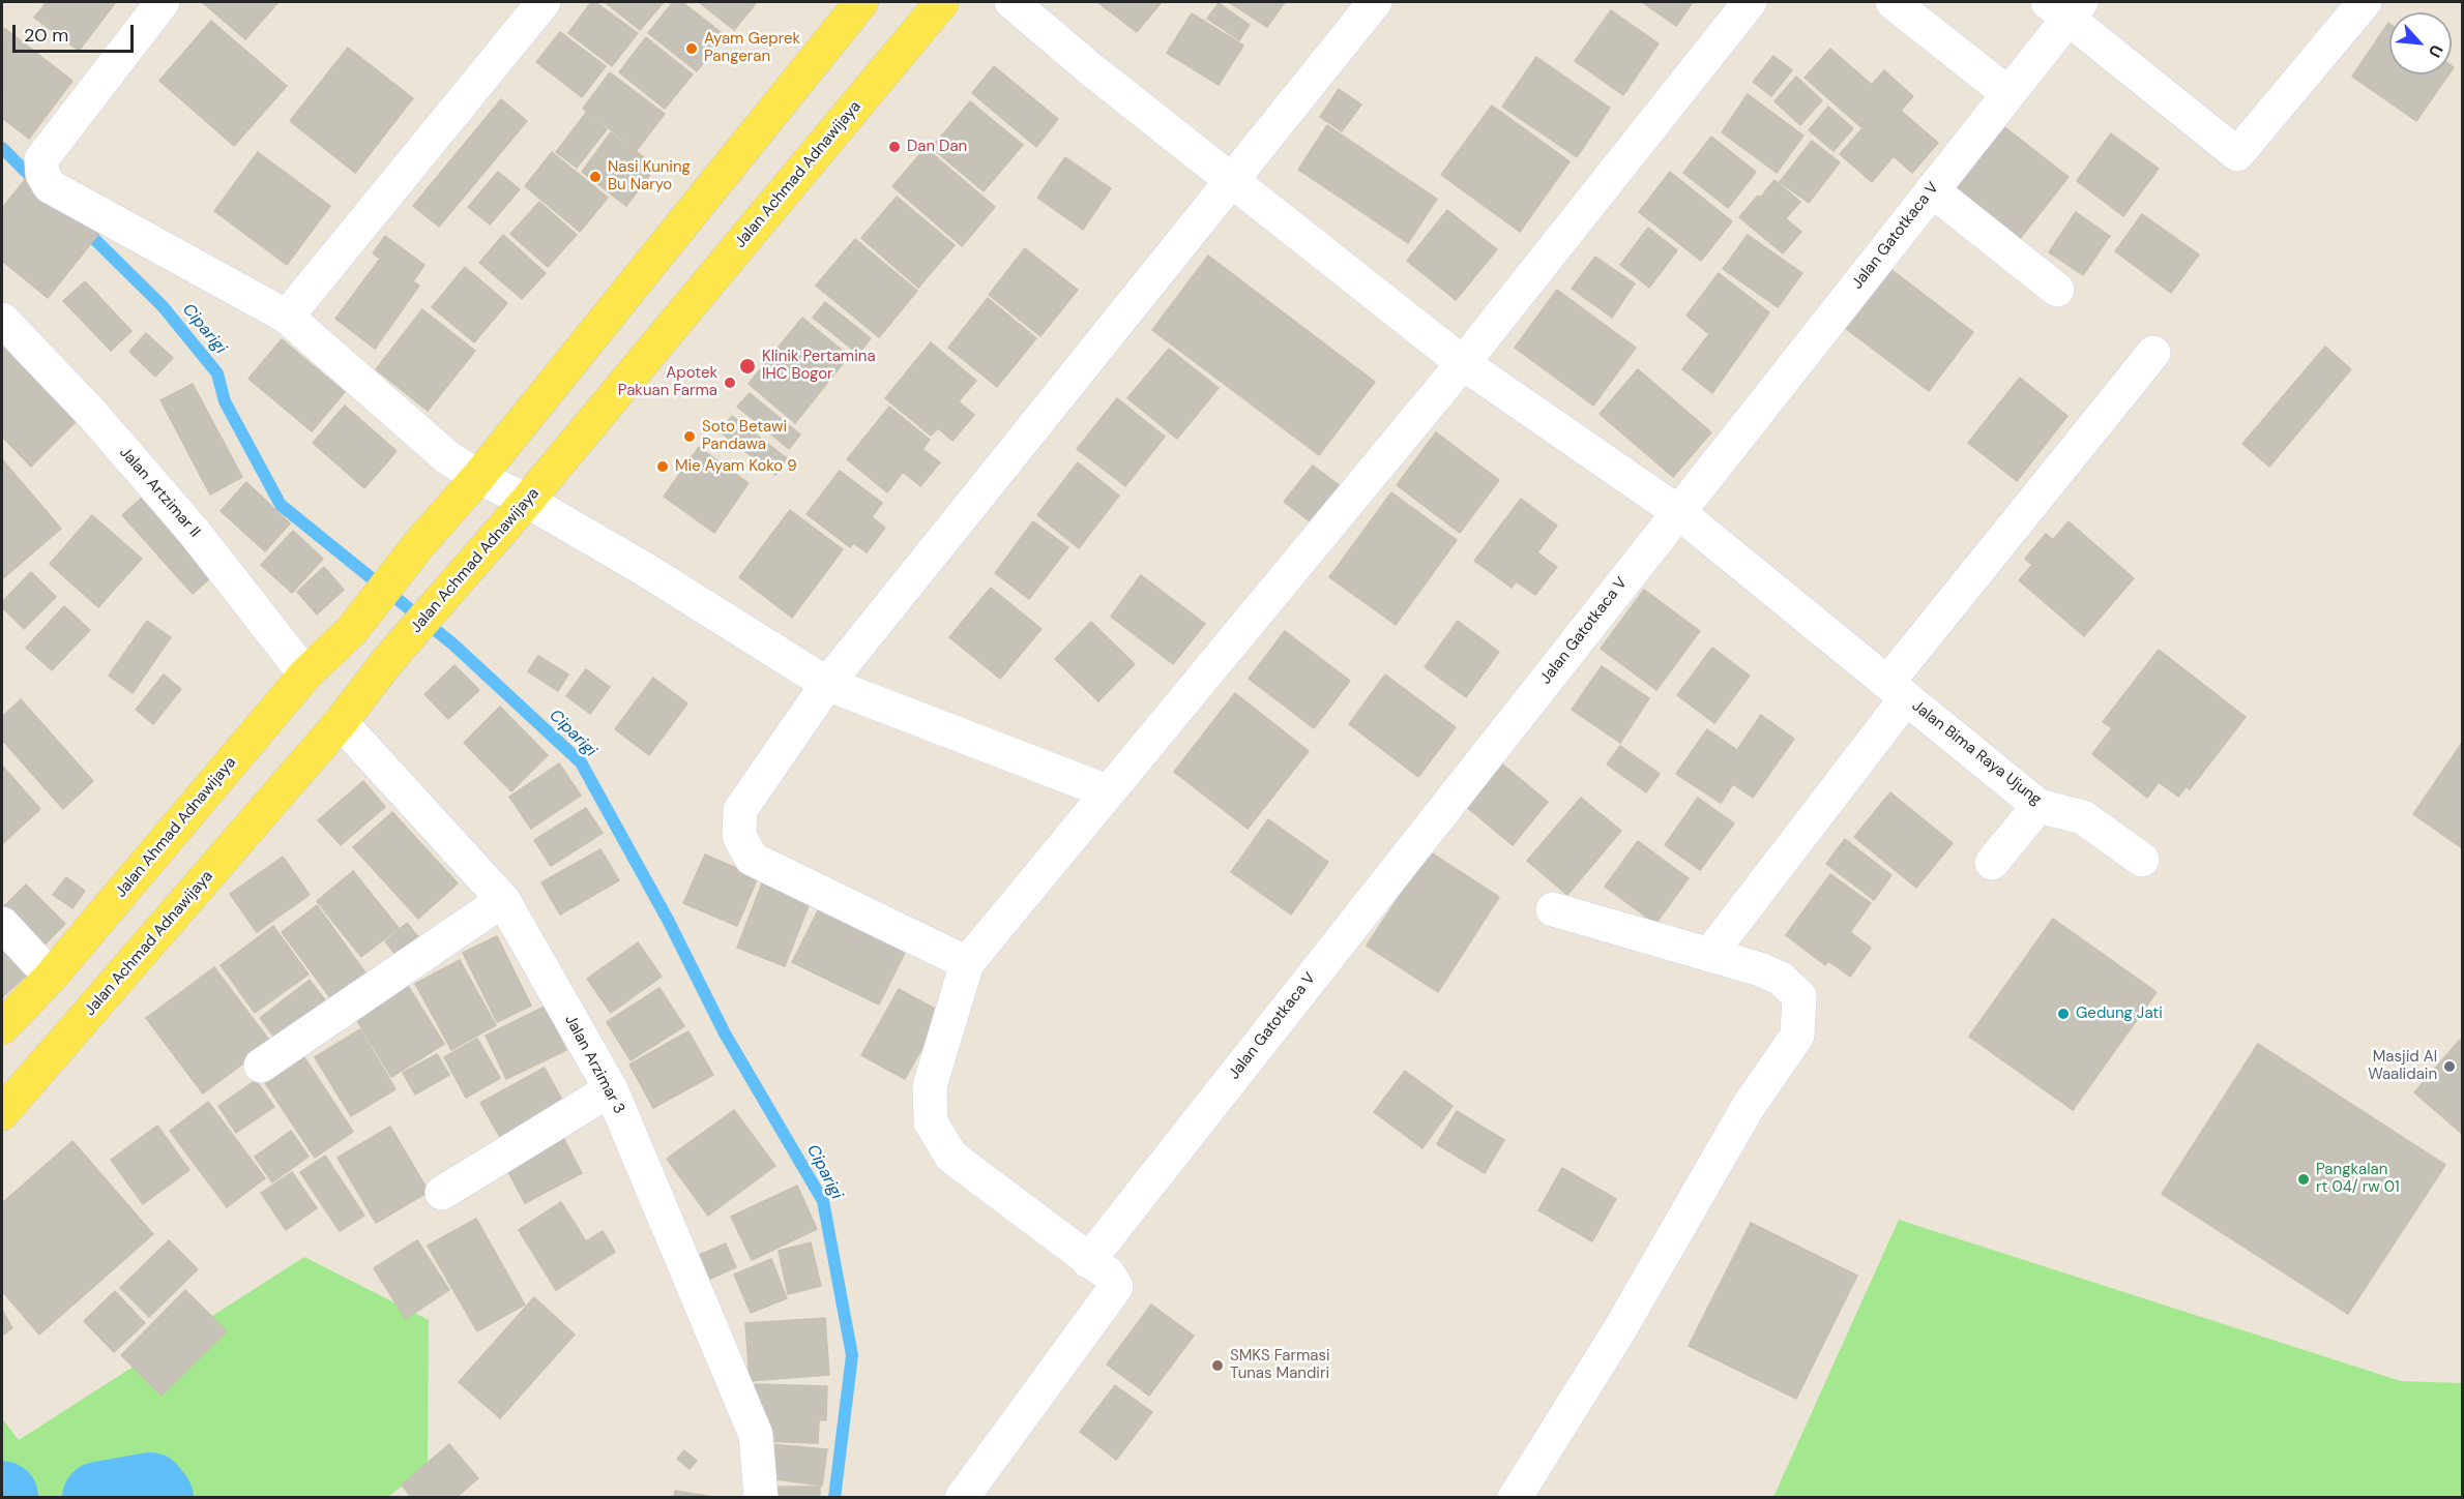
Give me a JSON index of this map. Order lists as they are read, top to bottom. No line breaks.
{"streets":{"main road":["Jalan Achmad Adnawijaya","Jalan Ahmad Adnawijaya"],"street":["Jalan Gatotkaca V","Jalan Artzimar II","Jalan Bima Raya Ujung","Jalan Arzimar 3"]},"crossings":[["Jalan Achmad Adnawijaya","Jalan Arzimar 3"],["Jalan Gatotkaca V","Jalan Bima Raya Ujung"],["Jalan Artzimar II","Jalan Ahmad Adnawijaya"]],"water":["Ciparigi"],"places":["Ayam Geprek Pangeran","Dan Dan","Nasi Kuning Bu Naryo","Klinik Pertamina IHC Bogor","Apotek Pakuan Farma","Soto Betawi Pandawa","Mie Ayam Koko 9","Gedung Jati","Masjid Al Waalidain","Pangkalan rt 04/ rw 01","SMKS Farmasi Tunas Mandiri"],"scale_bar":"20 m","north":"bottom right"}
